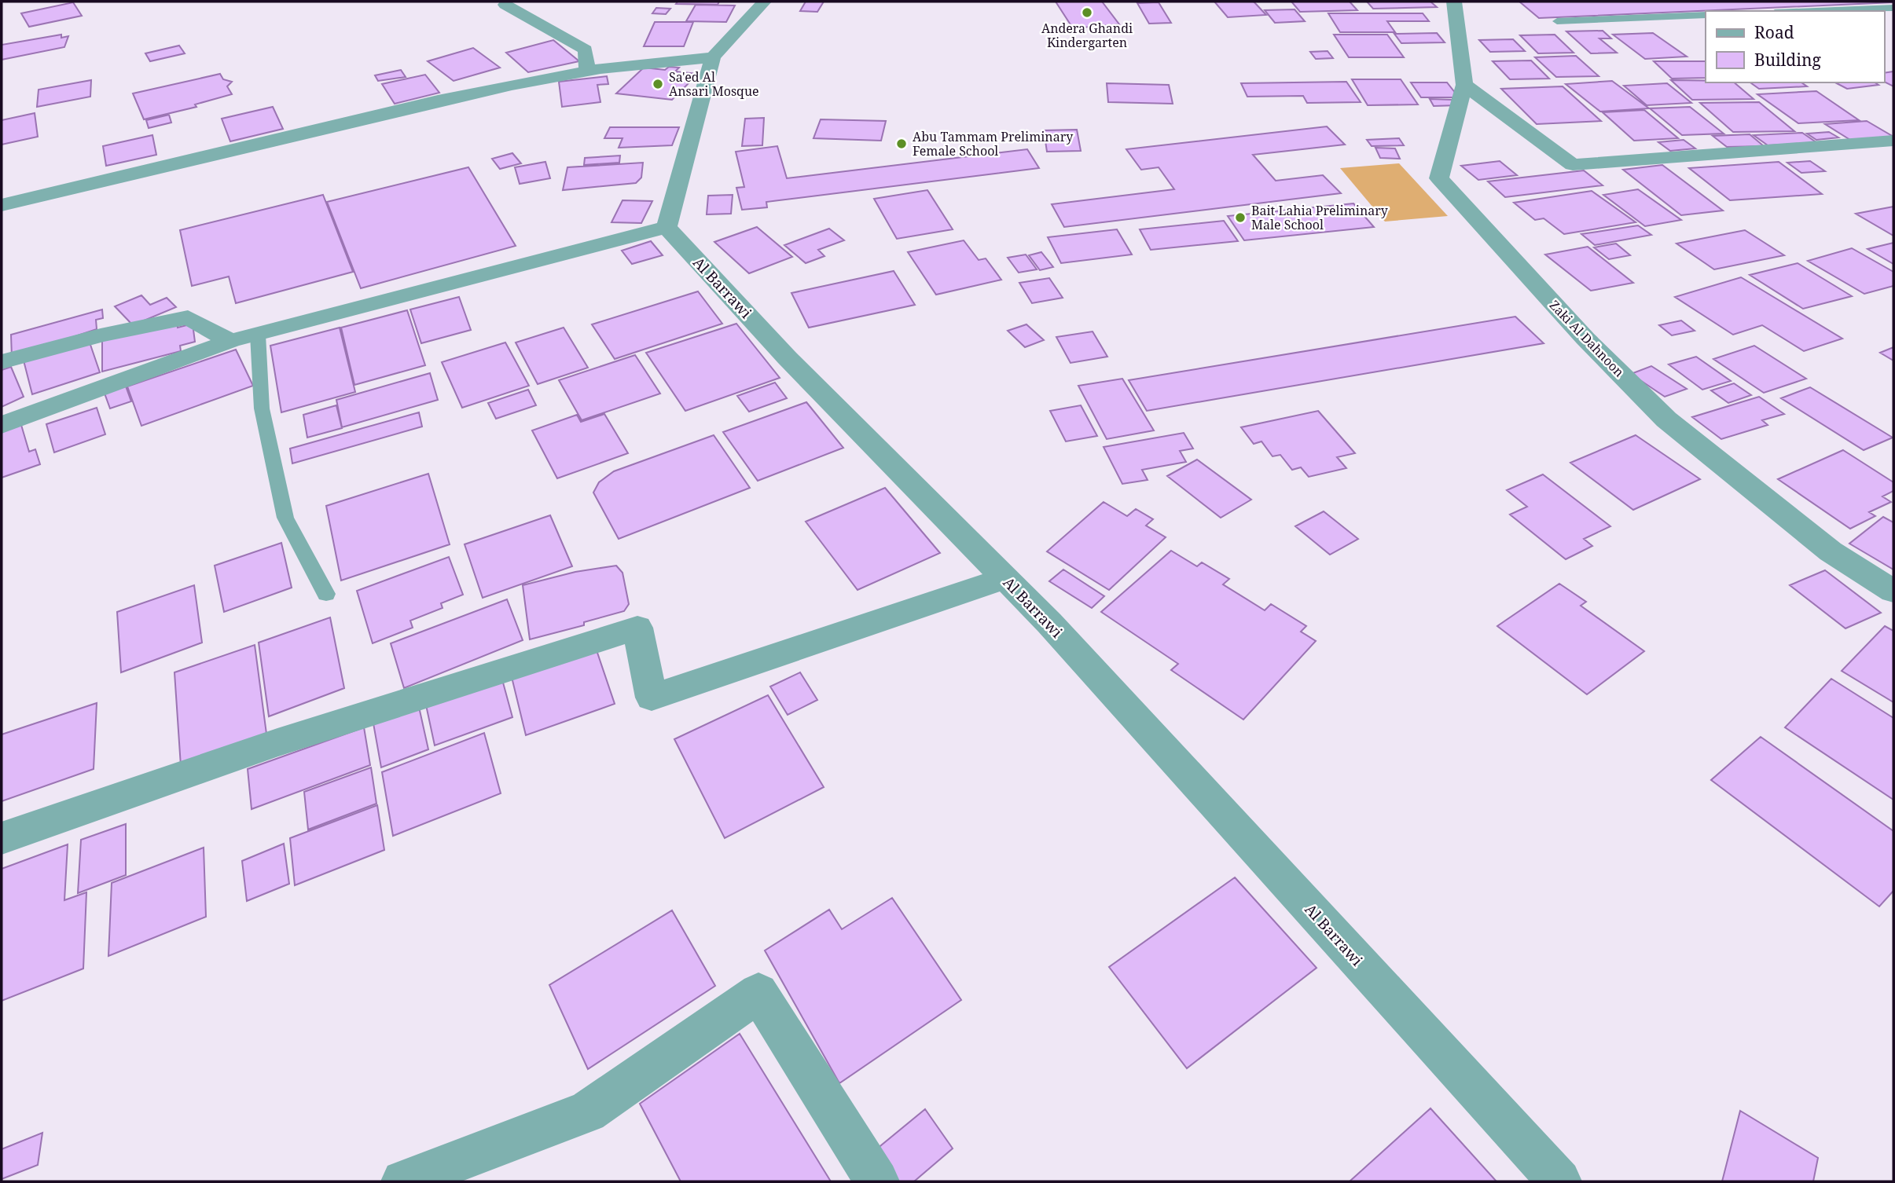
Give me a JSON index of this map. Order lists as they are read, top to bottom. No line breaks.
{"streets":{"street":["Al Barrawi","Zaki Al Dahnoon"]},"places":["Andera Ghandi Kindergarten","Sa'ed Al Ansari Mosque","Abu Tammam Preliminary Female School","Bait Lahia Preliminary Male School"],"legend":["Road","Building"]}
